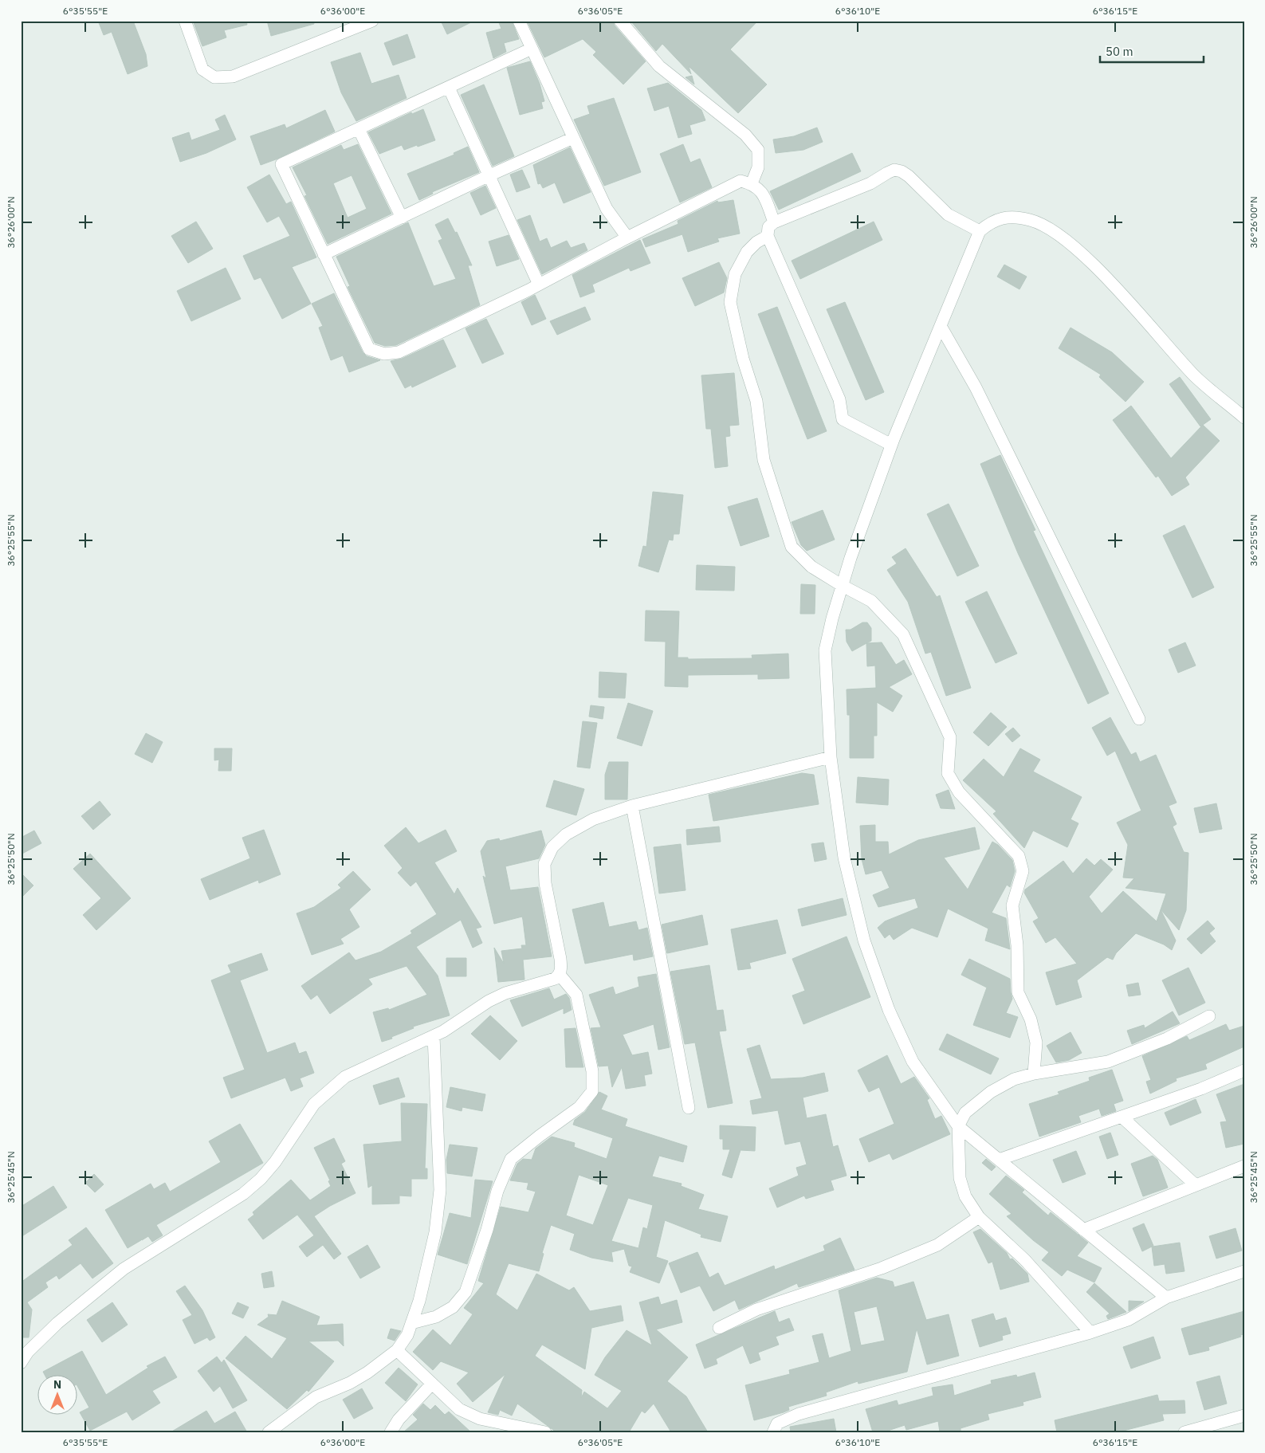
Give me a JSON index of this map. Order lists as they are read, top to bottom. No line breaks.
{"scale_bar":"50 m","north":"top","coordinates":["6°35'55\"E","6°36'00\"E","6°36'05\"E","6°36'10\"E","6°36'15\"E","36°26'00\"N","36°25'55\"N","36°25'50\"N","36°25'45\"N"]}
